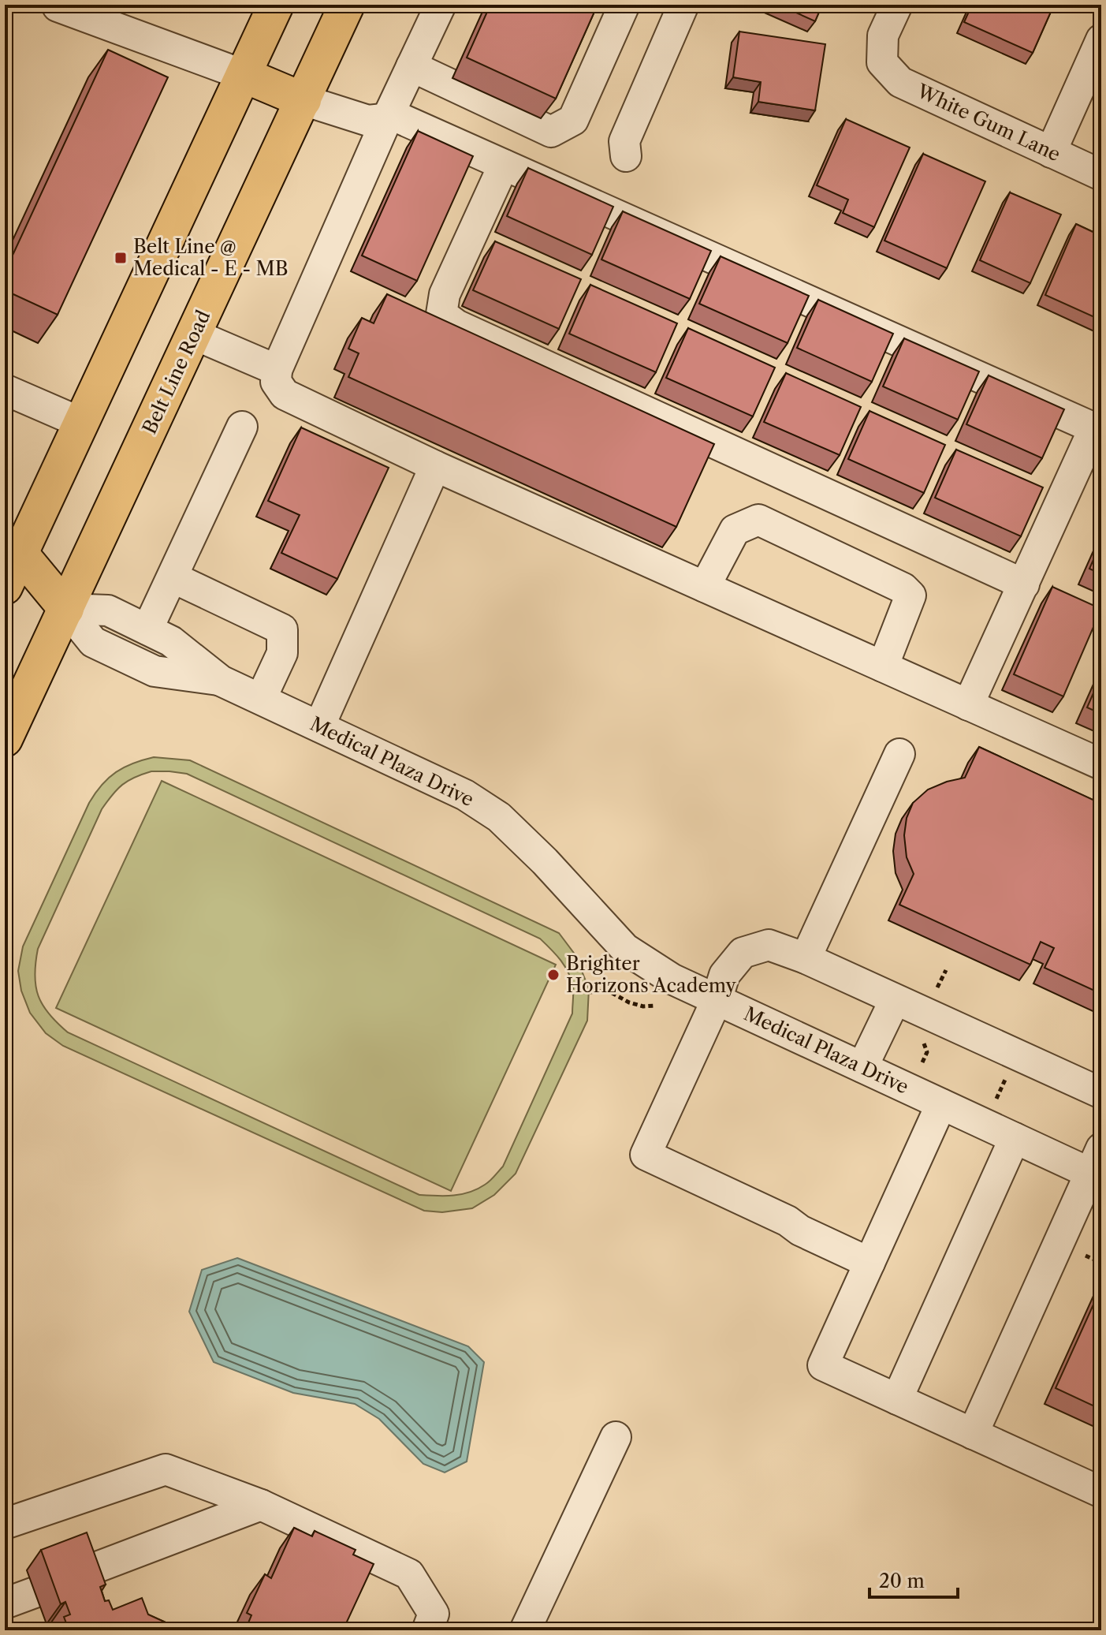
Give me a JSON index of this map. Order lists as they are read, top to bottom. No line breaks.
{"streets":{"main road":["Belt Line Road"],"street":["White Gum Lane","Medical Plaza Drive"]},"crossings":[["Belt Line Road","Medical Plaza Drive"]],"places":{"transit":["Belt Line @ Medical - E - MB"],"other":["Brighter Horizons Academy"]},"scale_bar":"20 m"}
